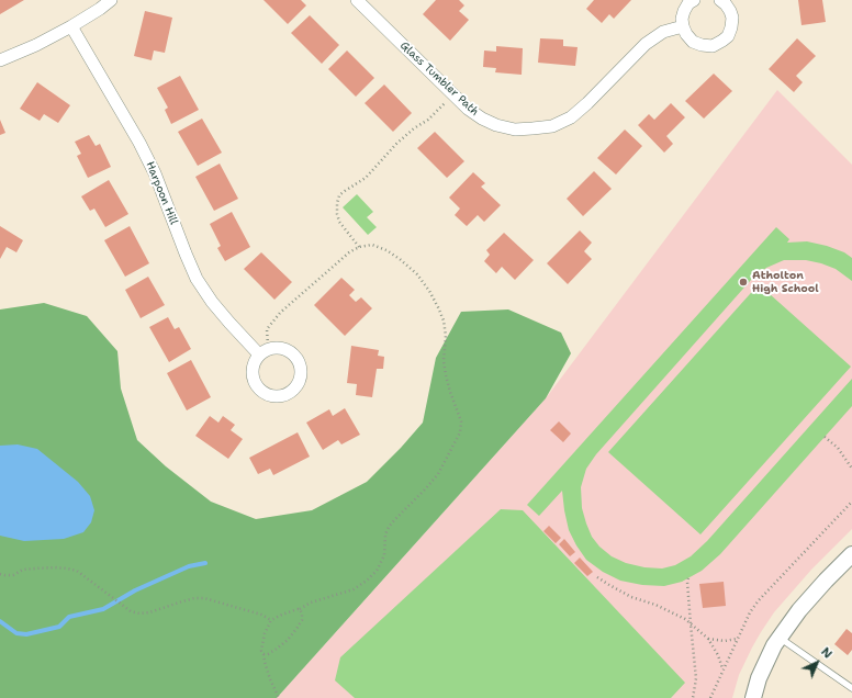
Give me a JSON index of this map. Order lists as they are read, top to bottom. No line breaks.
{"streets":{"street":["Glass Tumbler Path","Harpoon Hill"]},"places":["Atholton High School"],"north":"top right"}
